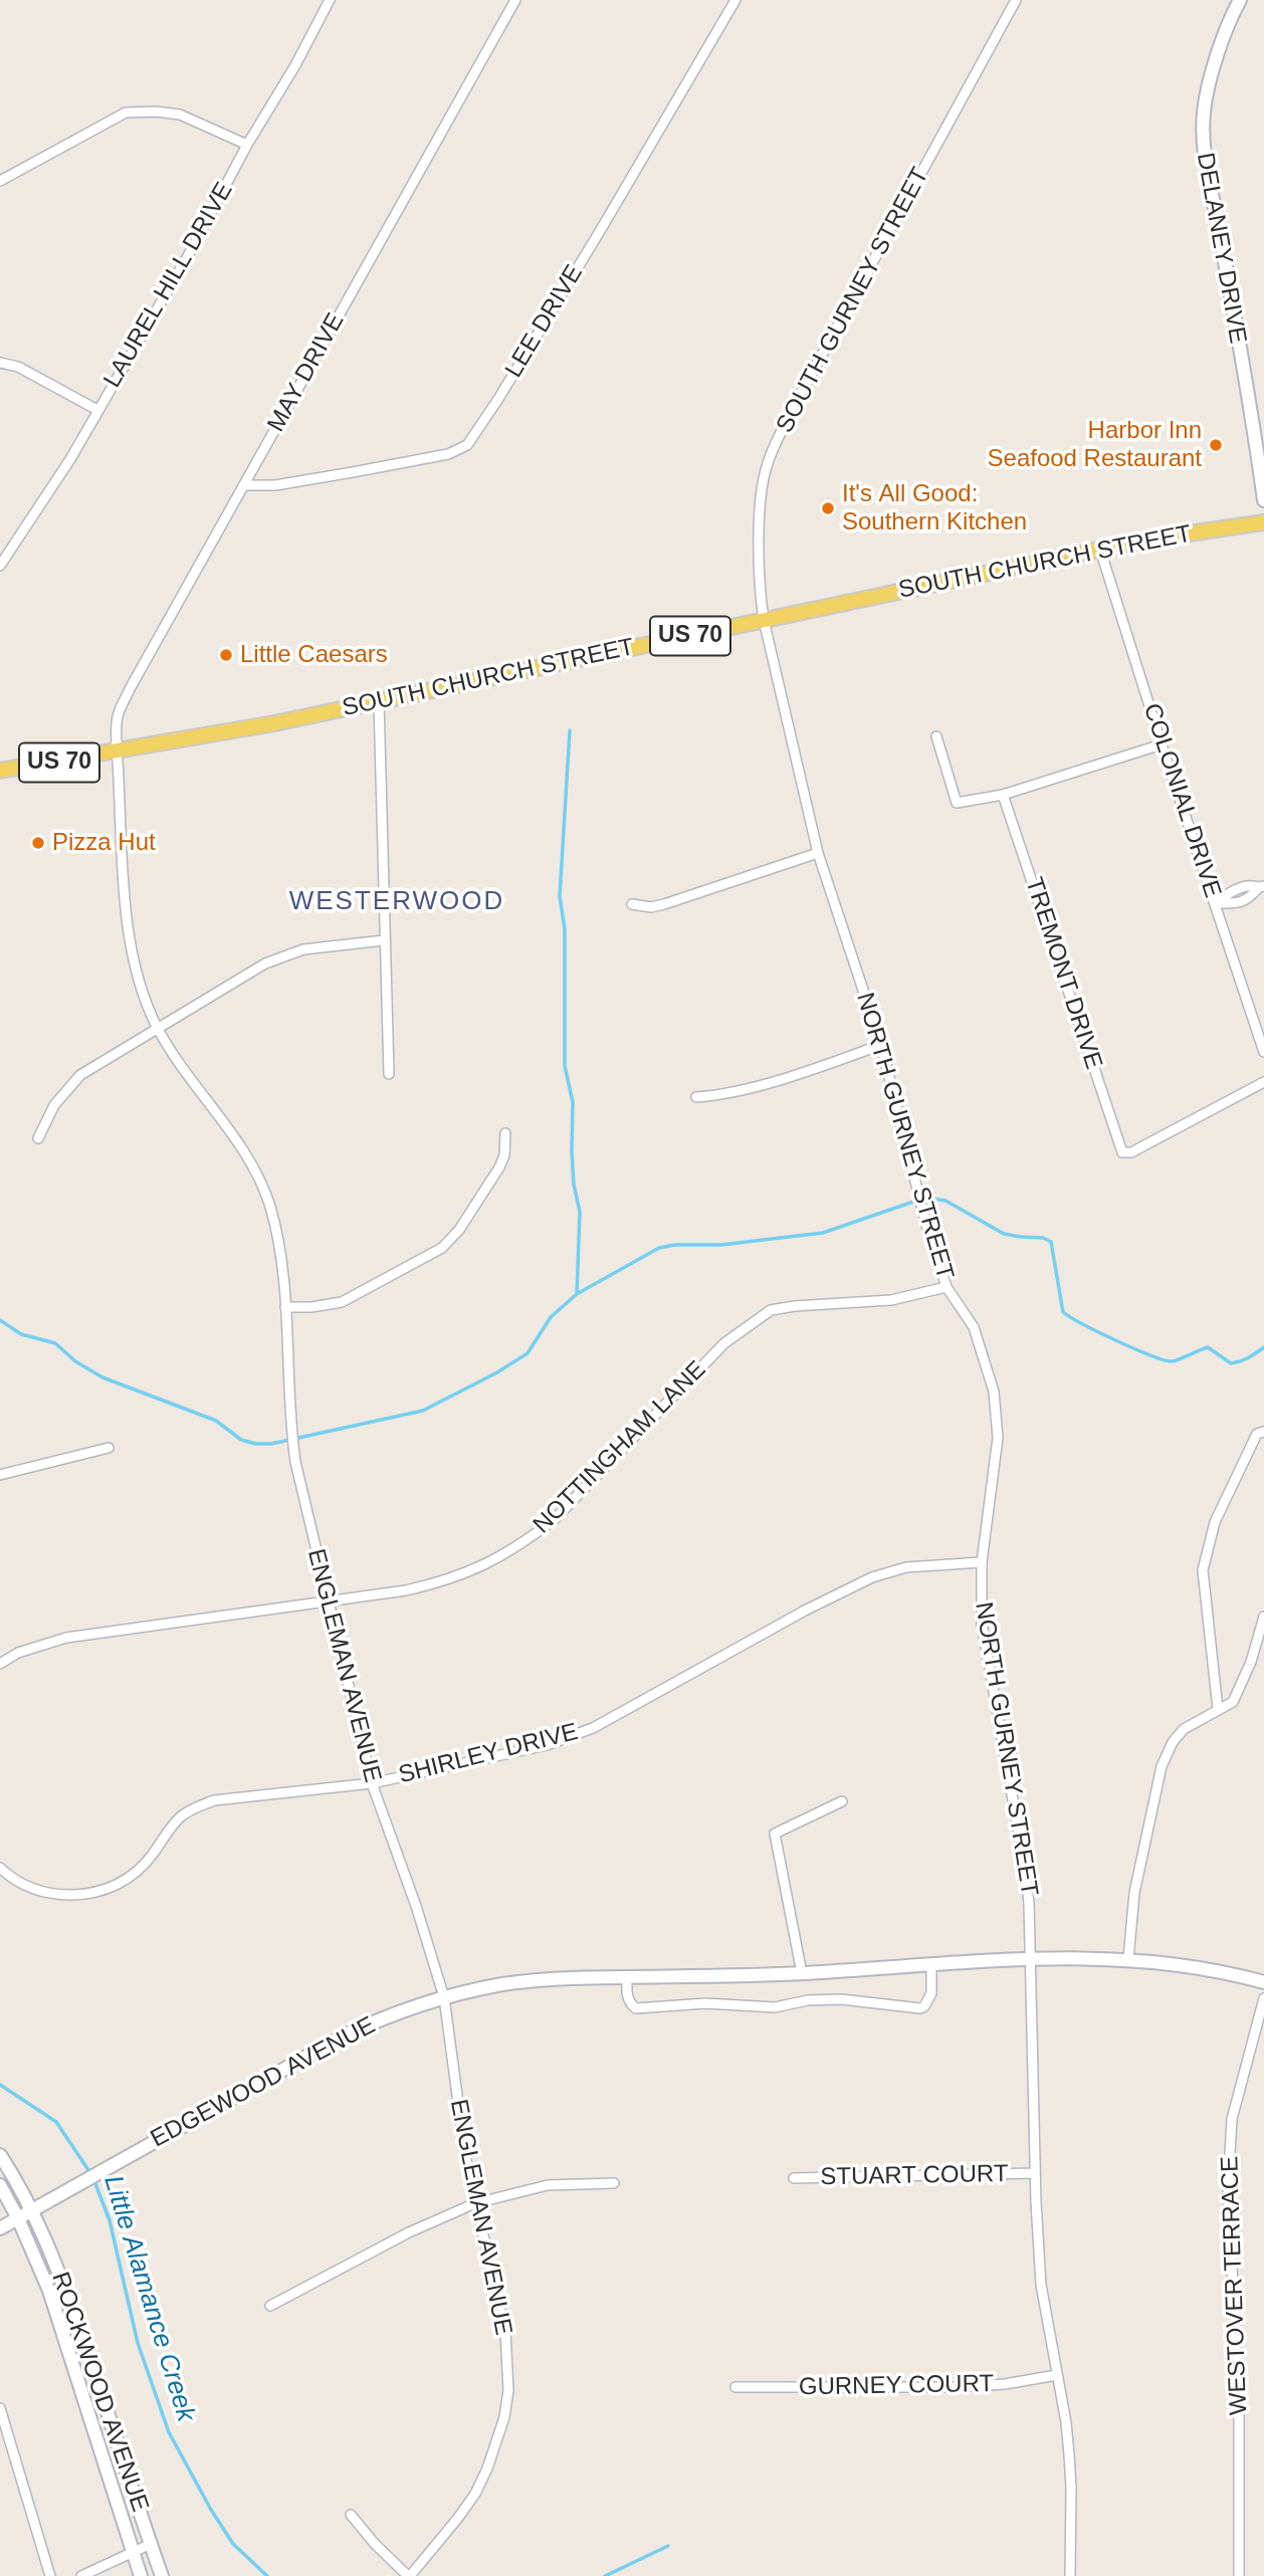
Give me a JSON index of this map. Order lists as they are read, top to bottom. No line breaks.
{"streets":{"main road":["SOUTH CHURCH STREET","US 70"],"street":["DELANEY DRIVE","LAUREL HILL DRIVE","SOUTH GURNEY STREET","LEE DRIVE","MAY DRIVE","COLONIAL DRIVE","TREMONT DRIVE","NORTH GURNEY STREET","NOTTINGHAM LANE","ENGLEMAN AVENUE","SHIRLEY DRIVE","EDGEWOOD AVENUE","STUART COURT","WESTOVER TERRACE","GURNEY COURT","ROCKWOOD AVENUE"]},"crossings":[["SOUTH GURNEY STREET","SOUTH CHURCH STREET"],["SOUTH GURNEY STREET","NORTH GURNEY STREET"],["LEE DRIVE","MAY DRIVE"],["MAY DRIVE","SOUTH CHURCH STREET"],["MAY DRIVE","ENGLEMAN AVENUE"],["SOUTH CHURCH STREET","COLONIAL DRIVE"],["SOUTH CHURCH STREET","NORTH GURNEY STREET"],["SOUTH CHURCH STREET","ENGLEMAN AVENUE"],["NORTH GURNEY STREET","NOTTINGHAM LANE"],["NORTH GURNEY STREET","SHIRLEY DRIVE"],["NORTH GURNEY STREET","EDGEWOOD AVENUE"],["NORTH GURNEY STREET","STUART COURT"],["NORTH GURNEY STREET","GURNEY COURT"],["NOTTINGHAM LANE","ENGLEMAN AVENUE"],["ENGLEMAN AVENUE","SHIRLEY DRIVE"],["ENGLEMAN AVENUE","EDGEWOOD AVENUE"],["EDGEWOOD AVENUE","ROCKWOOD AVENUE"]],"districts":["WESTERWOOD"],"water":["Little Alamance Creek"],"places":["Harbor Inn Seafood Restaurant","It's All Good: Southern Kitchen","Little Caesars","Pizza Hut"]}
